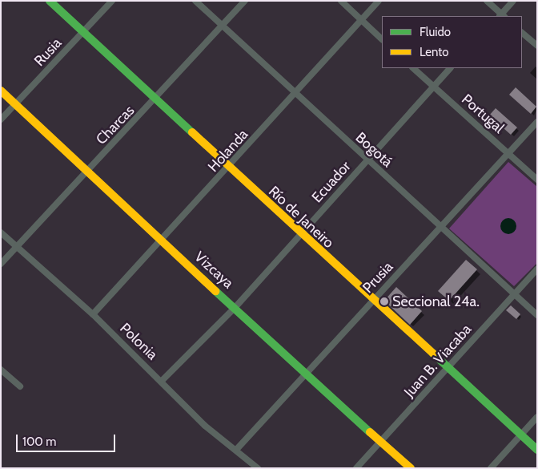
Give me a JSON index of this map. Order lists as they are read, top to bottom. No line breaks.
{"streets":{"street":["Rusia","Portugal","Charcas","Bogotá","Holanda","Ecuador","Río de Janeiro","Vizcaya","Prusia","Polonia","Juan B. Viacaba"]},"crossings":[["Rusia","Río de Janeiro"],["Rusia","Vizcaya"],["Portugal","Ecuador"],["Portugal","Prusia"],["Charcas","Bogotá"],["Charcas","Río de Janeiro"],["Charcas","Vizcaya"],["Charcas","Polonia"],["Bogotá","Holanda"],["Bogotá","Ecuador"],["Bogotá","Prusia"],["Bogotá","Juan B. Viacaba"],["Holanda","Río de Janeiro"],["Holanda","Vizcaya"],["Holanda","Polonia"],["Ecuador","Río de Janeiro"],["Ecuador","Vizcaya"],["Ecuador","Polonia"],["Río de Janeiro","Prusia"],["Río de Janeiro","Juan B. Viacaba"],["Vizcaya","Prusia"],["Vizcaya","Juan B. Viacaba"],["Prusia","Polonia"]],"places":["Seccional 24a."],"legend":["Fluido","Lento"],"scale_bar":"100 m"}
